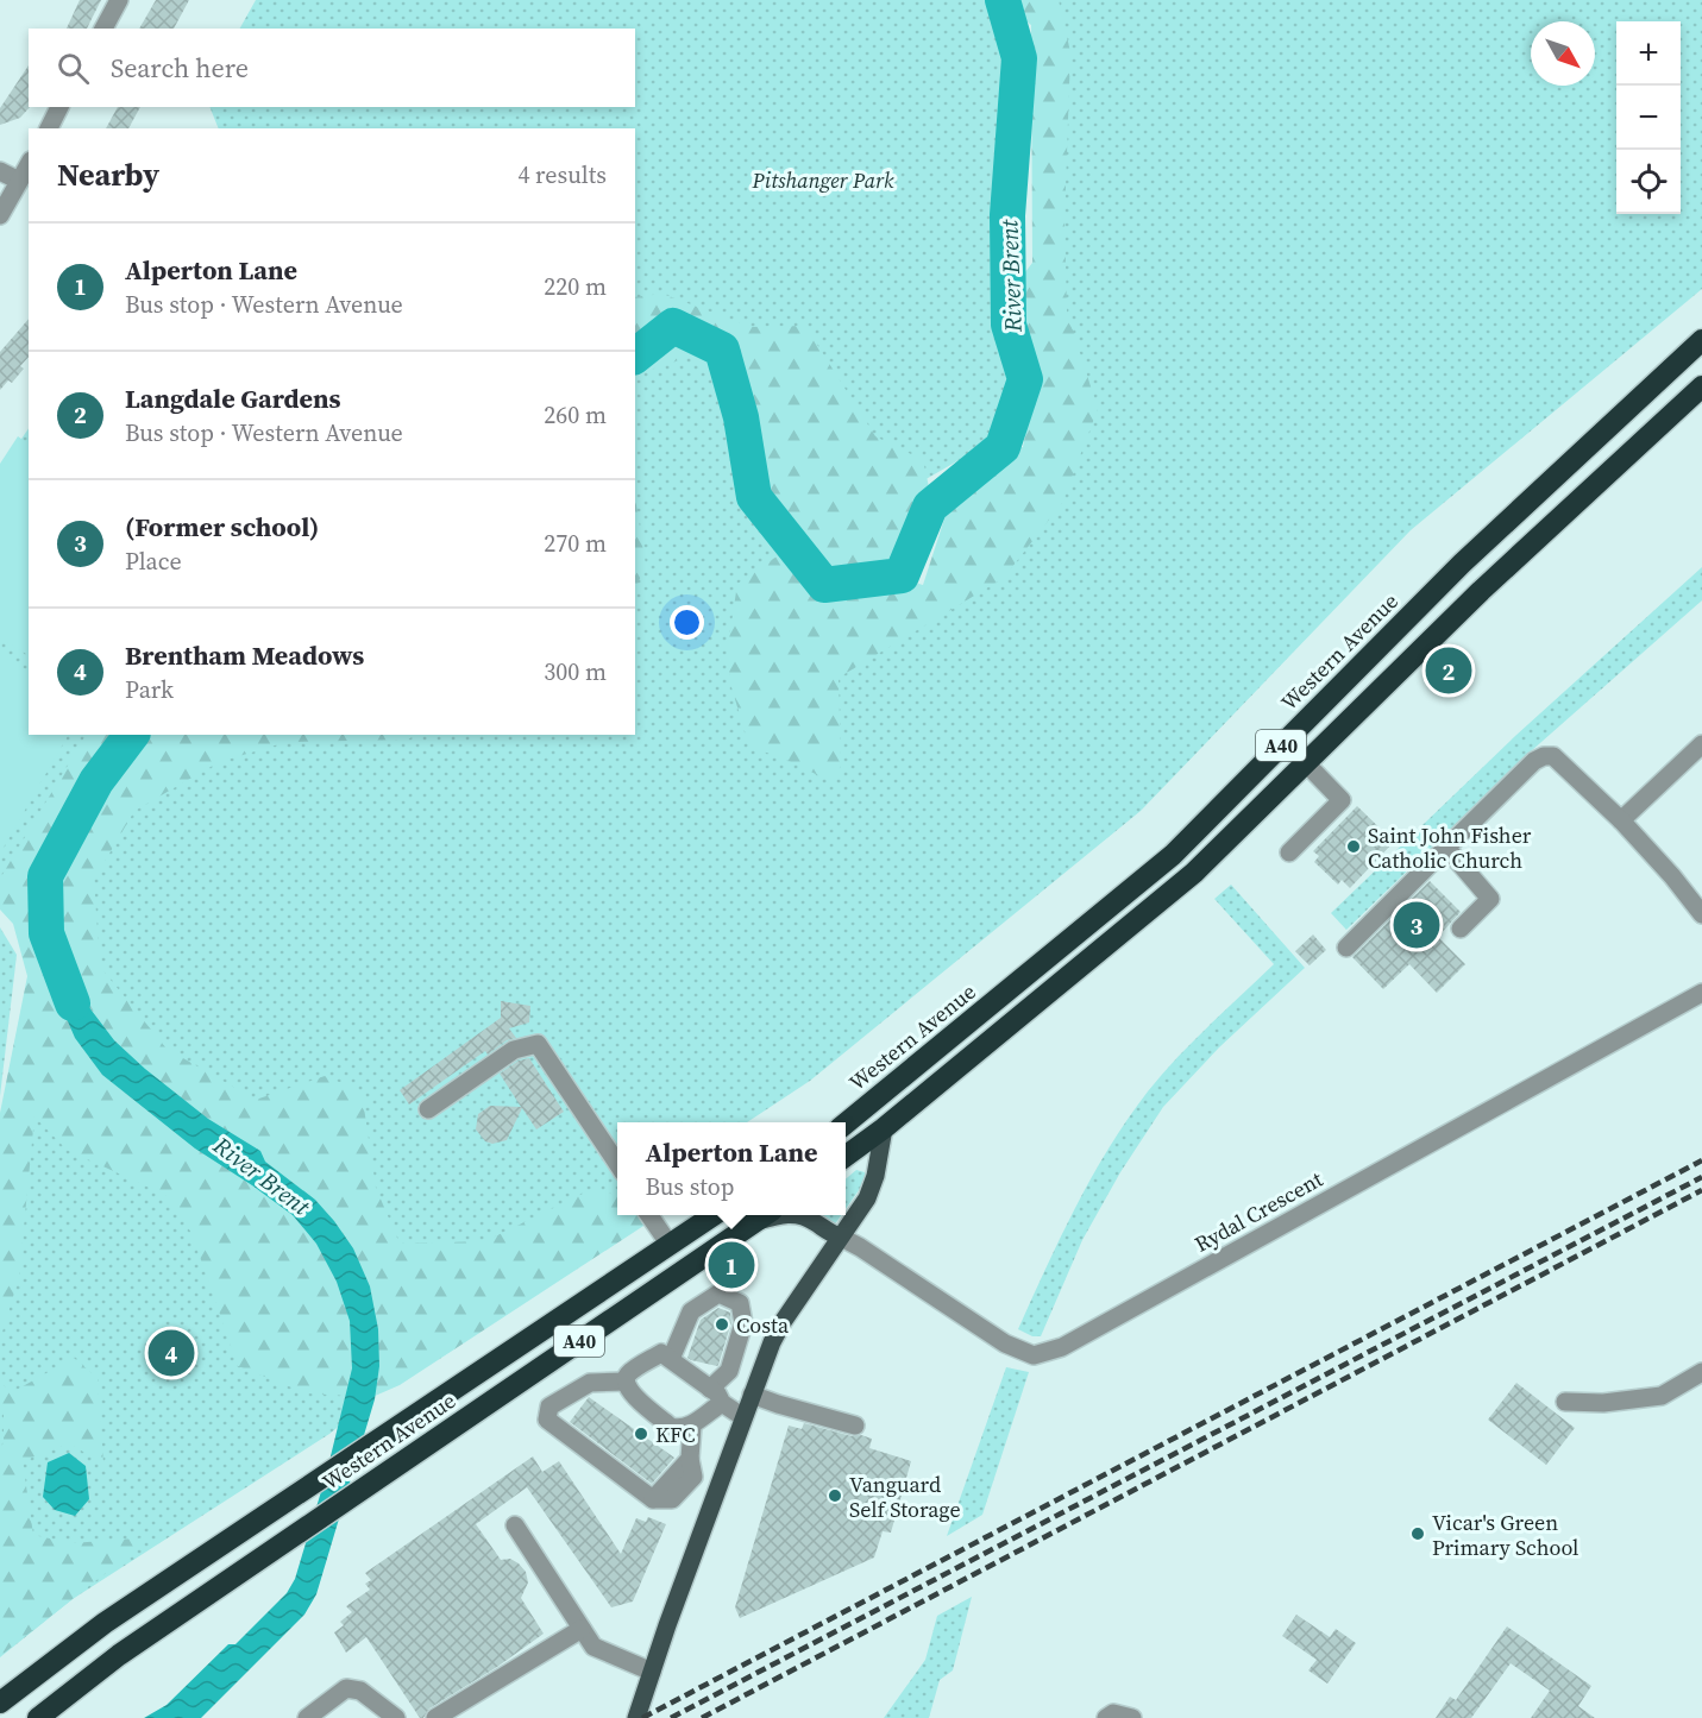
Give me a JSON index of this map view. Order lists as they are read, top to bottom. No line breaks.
{"streets":{"highway":["Western Avenue","A40"],"street":["Rydal Crescent"]},"water":["River Brent"],"parks":["Pitshanger Park"],"places":["Saint John Fisher Catholic Church","Costa","KFC","Vanguard Self Storage","Vicar's Green Primary School"],"north":"bottom right","page":{"map_buttons":["+","−"],"search":"Search here","heading":["Nearby","4 results"],"list":[{"mark":"1","name":"Alperton Lane","note":"Bus stop · Western Avenue","value":"220 m"},{"mark":"2","name":"Langdale Gardens","note":"Bus stop · Western Avenue","value":"260 m"},{"mark":"3","name":"(Former school)","note":"Place","value":"270 m"},{"mark":"4","name":"Brentham Meadows","note":"Park","value":"300 m"}],"pins":["2","3","1","4"],"popup":["Alperton Lane","Bus stop"]}}
